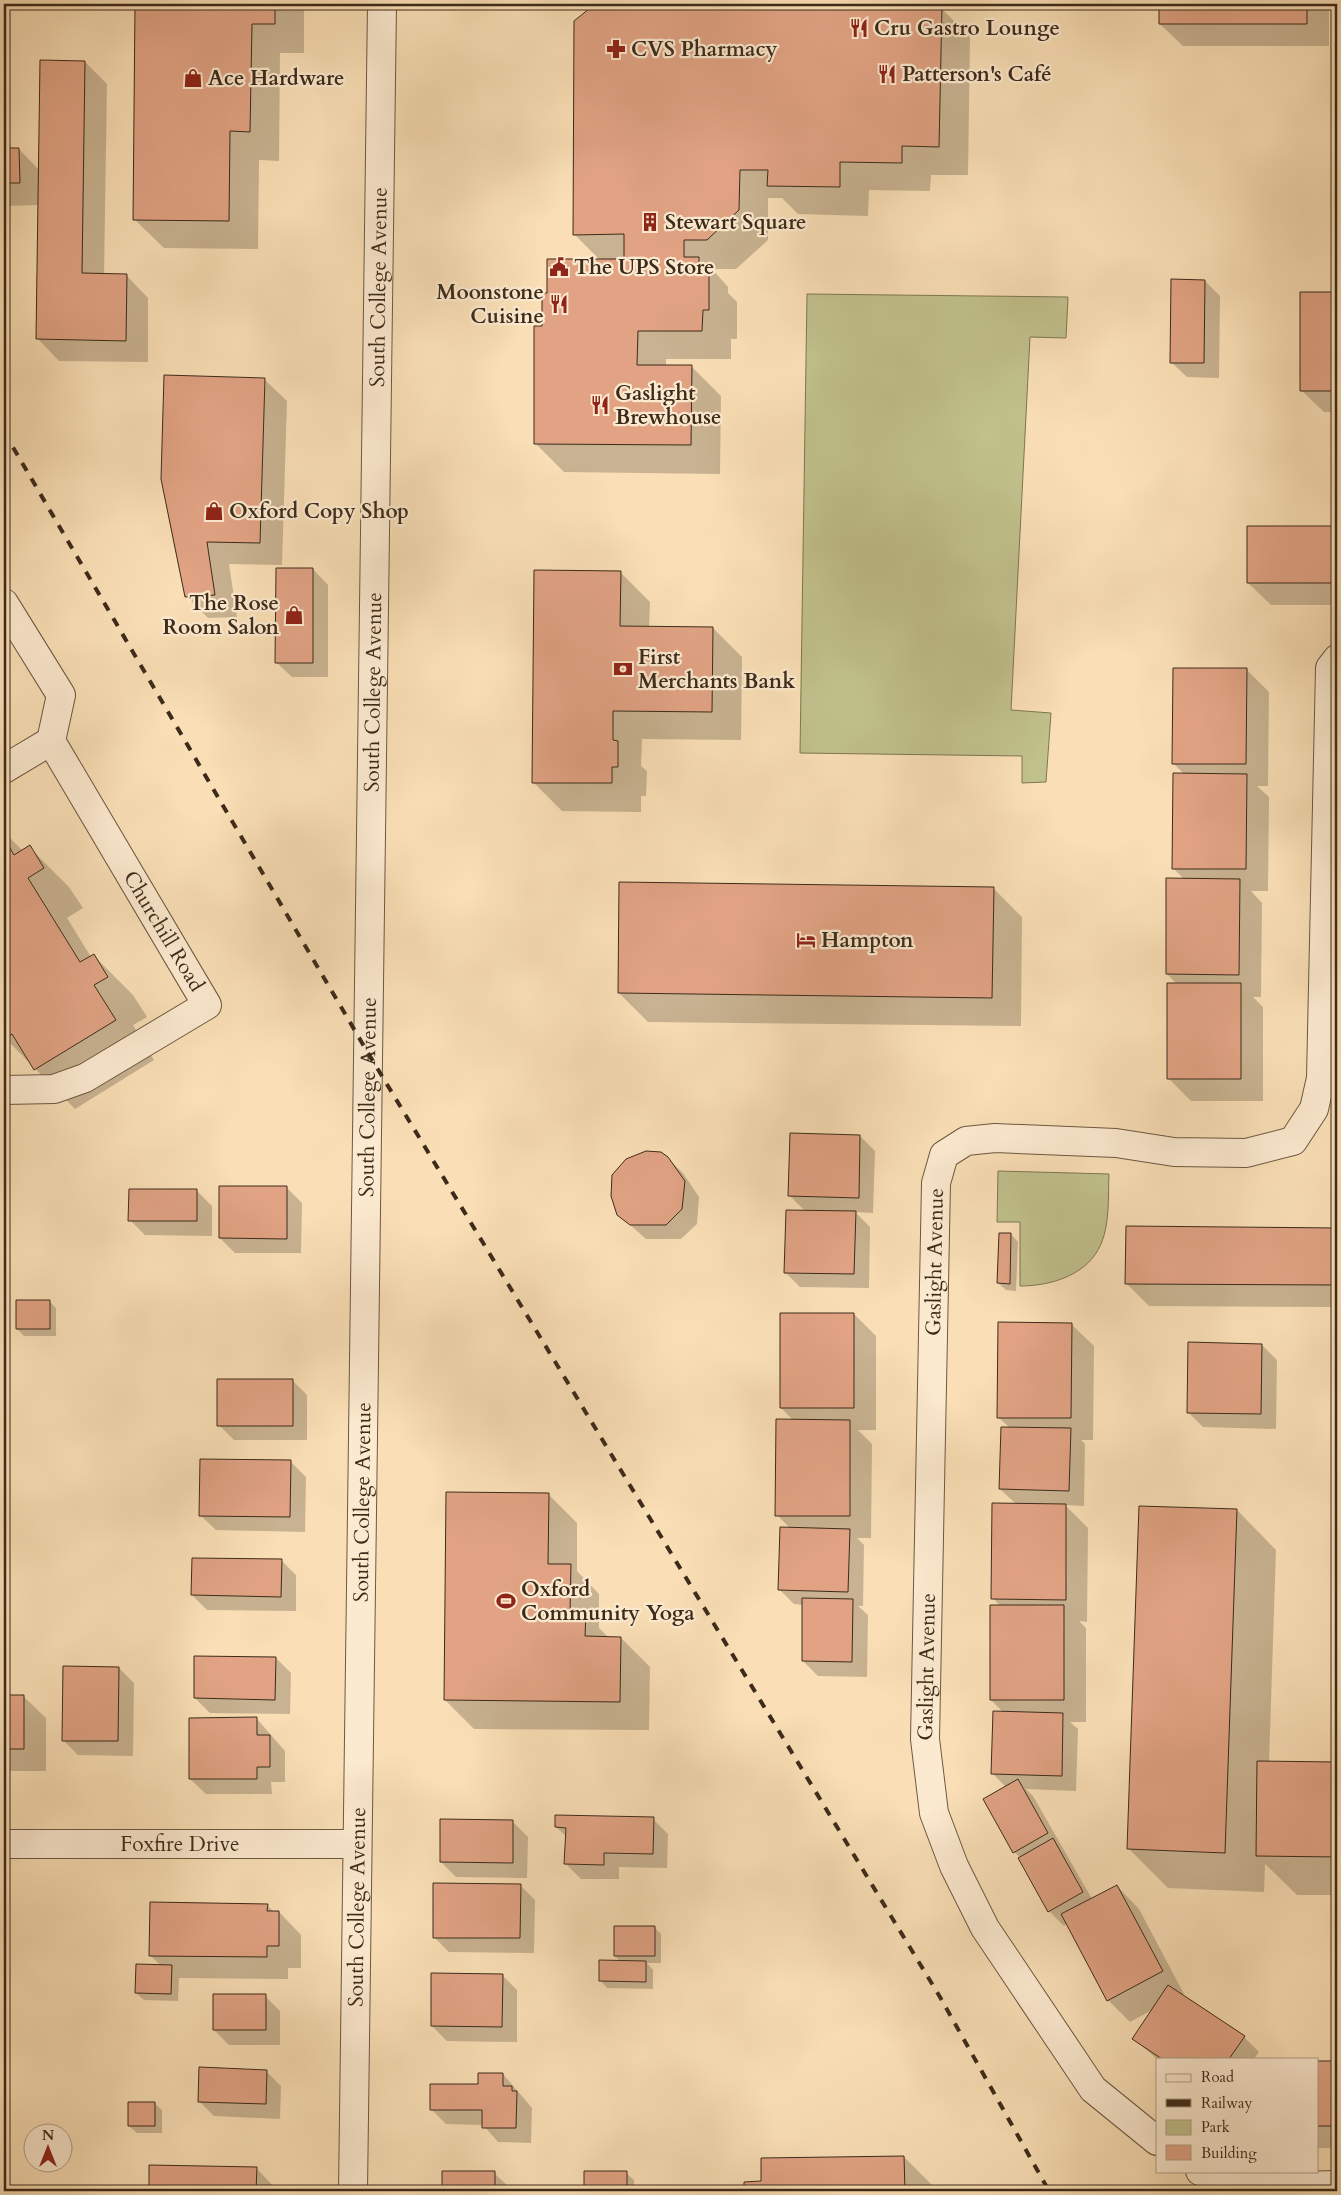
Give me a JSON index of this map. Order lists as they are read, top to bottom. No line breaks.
{"streets":{"street":["South College Avenue","Churchill Road","Gaslight Avenue","Foxfire Drive"]},"crossings":[["South College Avenue","Foxfire Drive"]],"places":{"restaurant":["Cru Gastro Lounge","Patterson's Café","Moonstone Cuisine","Gaslight Brewhouse"],"pharmacy":["CVS Pharmacy"],"shop":["Ace Hardware","Oxford Copy Shop","The Rose Room Salon"],"building":["Stewart Square"],"public building":["The UPS Store"],"bank":["First Merchants Bank"],"hotel":["Hampton"],"sports":["Oxford Community Yoga"]},"legend":["Road","Railway","Park","Building"],"north":"top"}
